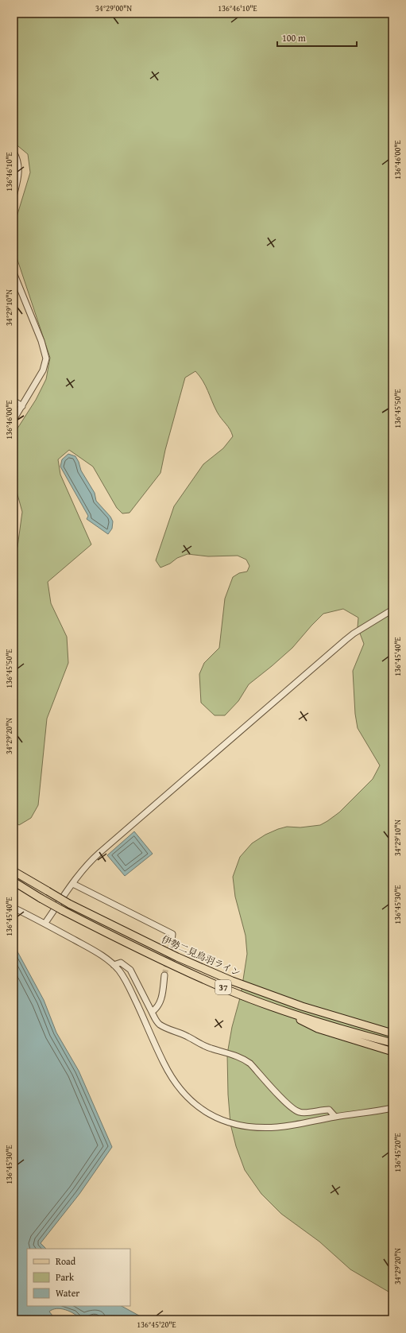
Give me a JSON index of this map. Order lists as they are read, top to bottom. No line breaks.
{"streets":{"main road":["伊勢二見鳥羽ライン","37"]},"legend":["Road","Park","Water"],"scale_bar":"100 m","coordinates":["34°29'00\"N","136°46'10\"E","136°46'00\"E","34°29'10\"N","136°45'50\"E","136°45'40\"E","34°29'20\"N","136°45'30\"E","136°45'20\"E"]}
